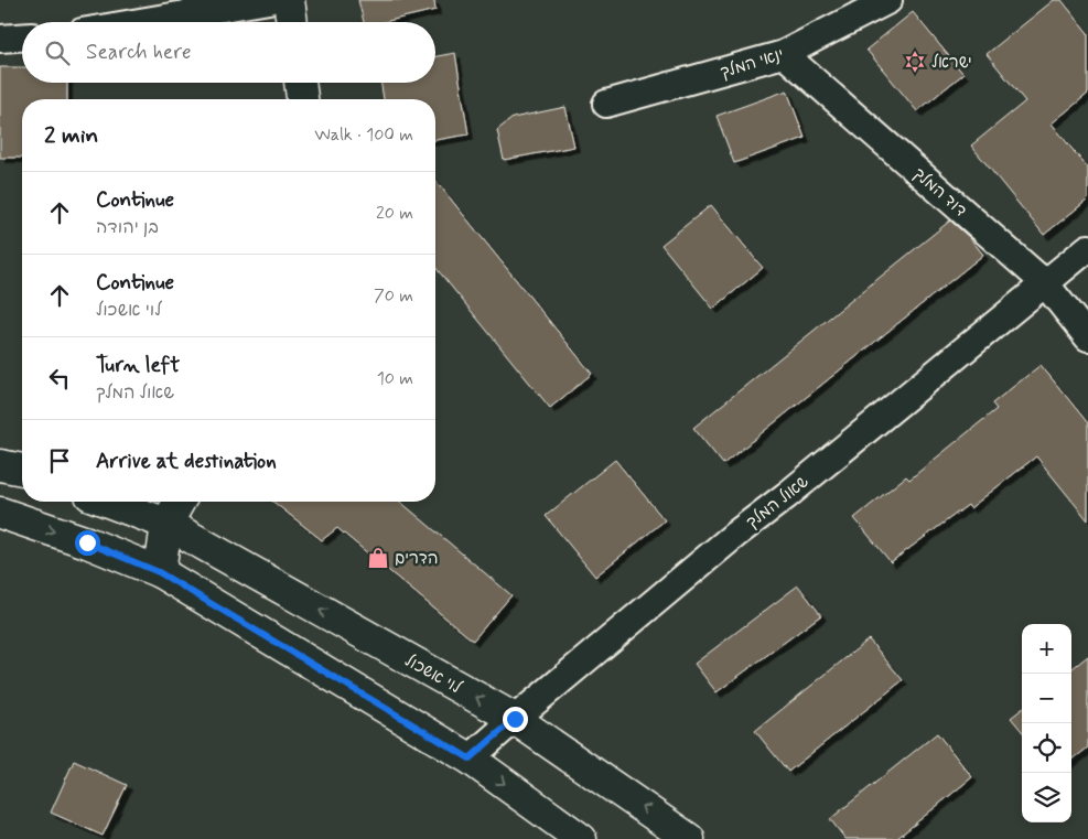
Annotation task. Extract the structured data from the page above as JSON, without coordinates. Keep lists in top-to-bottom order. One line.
{"streets":{"street":["ינאי המלך","דוד המלך","שאול המלך","לוי אשכול"]},"crossings":[["ינאי המלך","דוד המלך"],["דוד המלך","שאול המלך"],["שאול המלך","לוי אשכול"]],"places":{"synagogue":["ישראל"],"shop":["הדרים"]},"page":{"search":"Search here","heading":["2 min","Walk · 100 m"],"list":[["Continue","בן יהודה","20 m"],["Continue","לוי אשכול","70 m"],["Turn left","שאול המלך","10 m"],"Arrive at destination"],"map_buttons":["+","−"]}}
